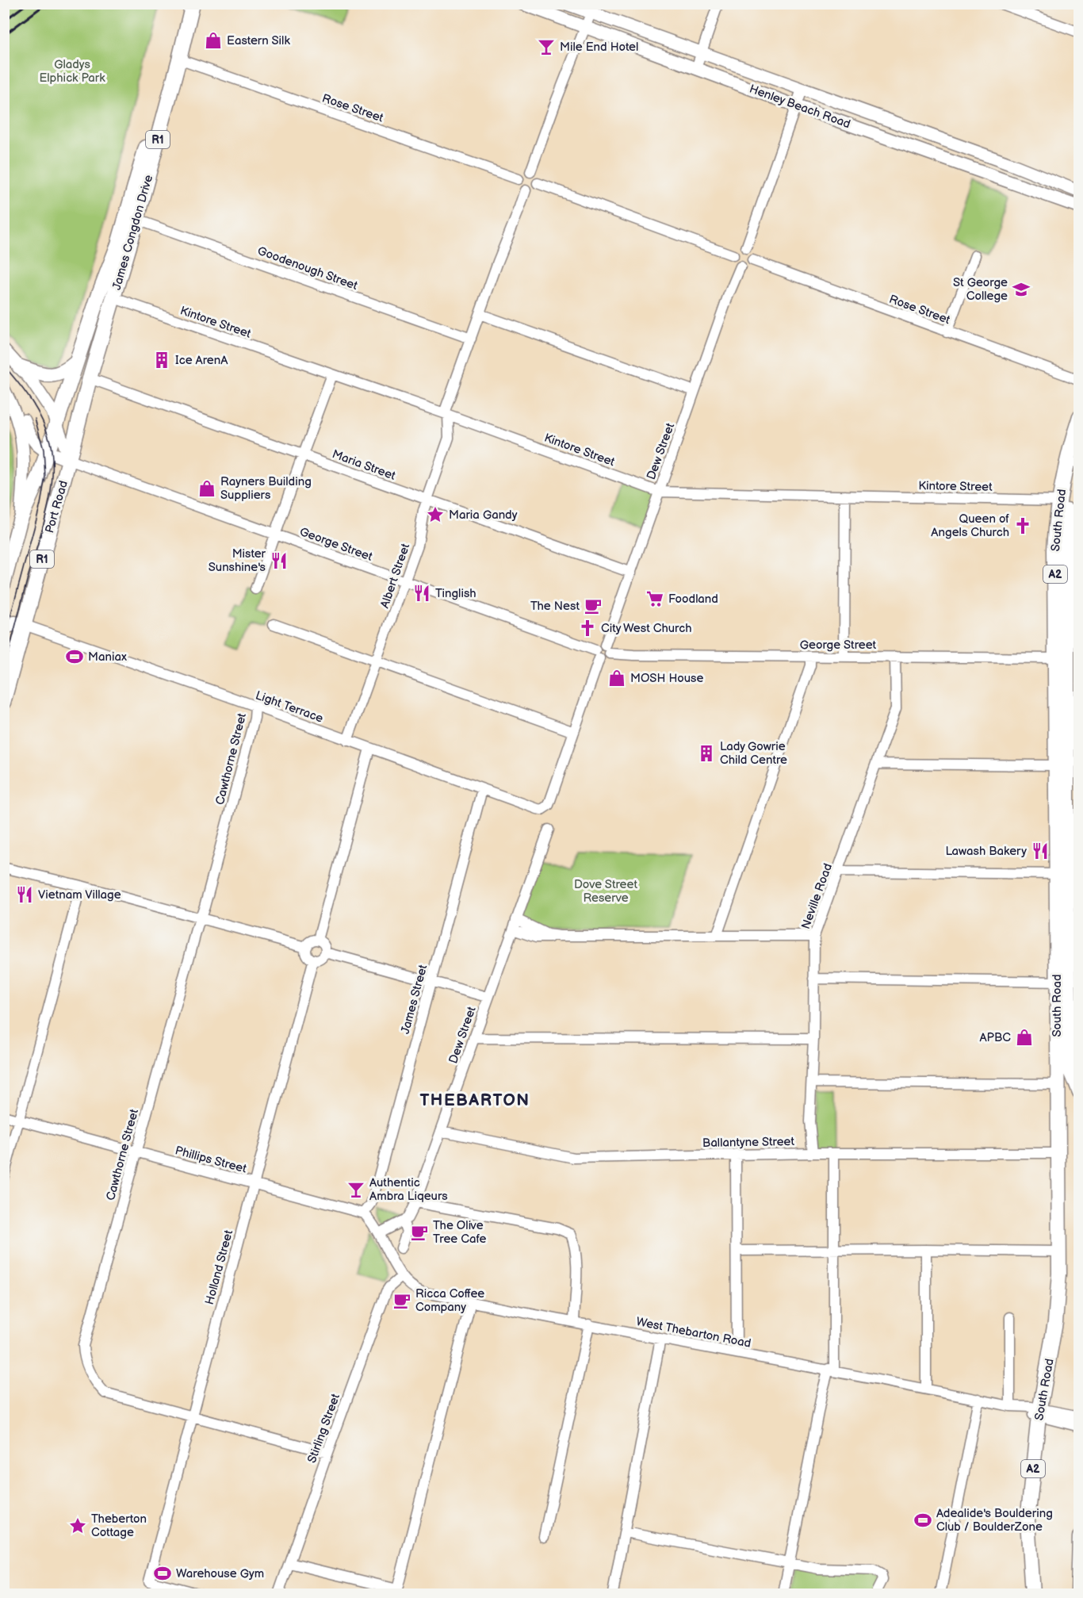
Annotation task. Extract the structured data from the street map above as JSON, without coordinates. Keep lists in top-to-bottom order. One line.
{"streets":{"highway":["R1","James Congdon Drive","Port Road","South Road","A2"],"main road":["Henley Beach Road"],"street":["Rose Street","Goodenough Street","Kintore Street","Dew Street","Maria Street","George Street","Albert Street","Light Terrace","Cawthorne Street","Neville Road","James Street","Ballantyne Street","Phillips Street","Holland Street","West Thebarton Road","Stirling Street"]},"crossings":[["Rose Street","James Congdon Drive"],["Rose Street","Dew Street"],["James Congdon Drive","Goodenough Street"],["James Congdon Drive","Kintore Street"],["James Congdon Drive","Maria Street"],["James Congdon Drive","Port Road"],["James Congdon Drive","George Street"],["Kintore Street","Dew Street"],["Kintore Street","South Road"],["Kintore Street","Albert Street"],["Dew Street","Maria Street"],["Dew Street","George Street"],["Dew Street","Ballantyne Street"],["Dew Street","West Thebarton Road"],["Maria Street","Albert Street"],["Port Road","George Street"],["Port Road","Light Terrace"],["South Road","George Street"],["South Road","Ballantyne Street"],["South Road","West Thebarton Road"],["George Street","Albert Street"],["George Street","Neville Road"],["Albert Street","Light Terrace"],["Light Terrace","Cawthorne Street"],["Light Terrace","James Street"],["Cawthorne Street","Phillips Street"],["Cawthorne Street","Holland Street"],["Neville Road","Ballantyne Street"],["James Street","Phillips Street"],["Phillips Street","Holland Street"],["West Thebarton Road","Stirling Street"]],"districts":["THEBARTON"],"parks":["Gladys Elphick Park","Dove Street Reserve"],"places":{"shop":["Eastern Silk","Rayners Building Suppliers","MOSH House","APBC"],"bar":["Mile End Hotel","Authentic Ambra Liqeurs"],"school or university":["St George College"],"building":["Ice ArenA","Lady Gowrie Child Centre"],"place":["Maria Gandy","Theberton Cottage"],"church":["Queen of Angels Church","City West Church"],"restaurant":["Mister Sunshine's","Tinglish","Lawash Bakery","Vietnam Village"],"supermarket":["Foodland"],"cafe":["The Nest","The Olive Tree Cafe","Ricca Coffee Company"],"sports":["Maniax","Adealide's Bouldering Club / BoulderZone","Warehouse Gym"]}}
